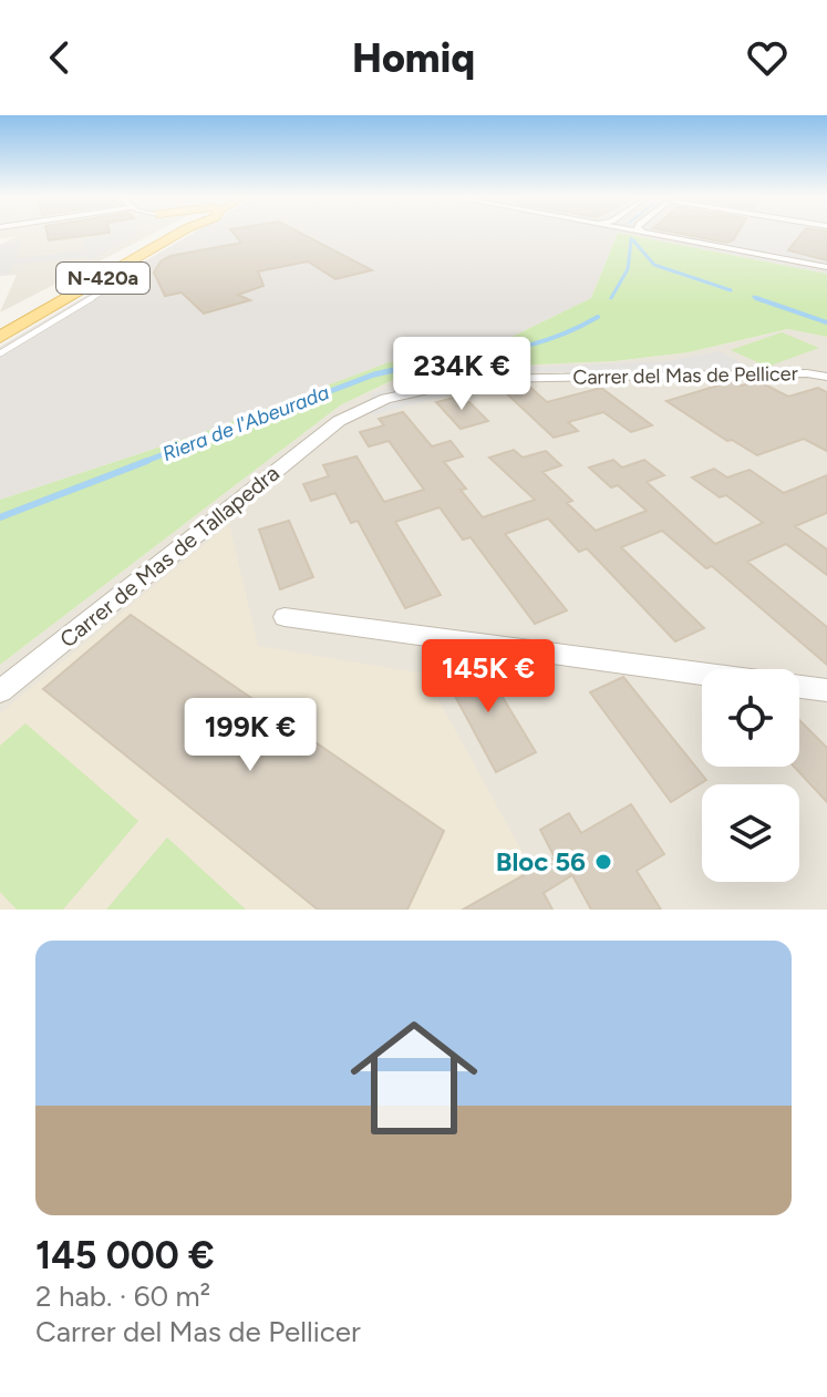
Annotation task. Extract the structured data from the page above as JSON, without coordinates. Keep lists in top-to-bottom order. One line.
{"streets":{"main road":["N-420a"],"street":["Carrer del Mas de Pellicer","Carrer de Mas de Tallapedra"]},"crossings":[["Carrer del Mas de Pellicer","Carrer de Mas de Tallapedra"]],"water":["Riera de l'Abeurada"],"places":["Bloc 56"],"page":{"header":"Homiq","price":["234K €","145K €","199K €"],"list":[{"name":"145 000 €","note":"2 hab. · 60 m² · Carrer del Mas de Pellicer"}]}}
